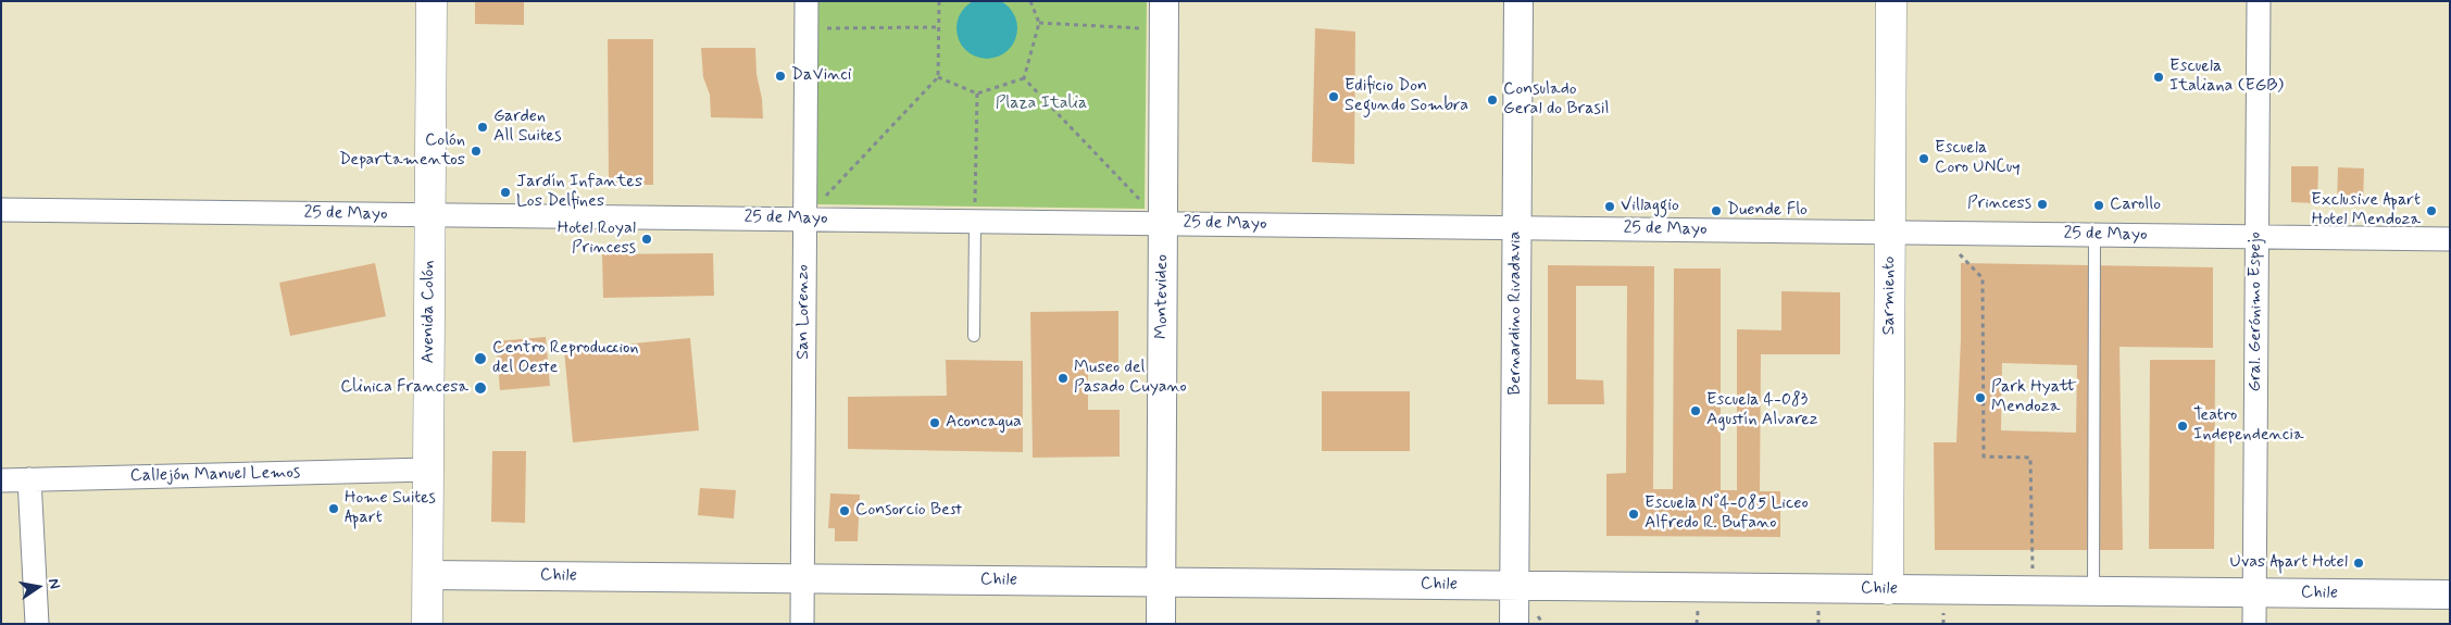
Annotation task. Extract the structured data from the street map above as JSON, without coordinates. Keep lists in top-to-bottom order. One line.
{"streets":{"main road":["Sarmiento","Avenida Colón"],"street":["25 de Mayo","Montevideo","San Lorenzo","Gral. Gerónimo Espejo","Bernardino Rivadavia","Callejón Manuel Lemos","Chile"]},"crossings":[["25 de Mayo","Sarmiento"],["25 de Mayo","Montevideo"],["25 de Mayo","Avenida Colón"],["25 de Mayo","San Lorenzo"],["25 de Mayo","Gral. Gerónimo Espejo"],["25 de Mayo","Bernardino Rivadavia"],["Sarmiento","Chile"],["Montevideo","Chile"],["Avenida Colón","Callejón Manuel Lemos"],["Avenida Colón","Chile"],["San Lorenzo","Chile"],["Gral. Gerónimo Espejo","Chile"],["Bernardino Rivadavia","Chile"]],"parks":["Plaza Italia"],"places":["DaVinci","Escuela Italiana (EGB)","Edificio Don Segundo Sombra","Consulado Geral do Brasil","Garden All Suites","Colón Departamentos","Escuela Coro UNCuy","Jardín Infantes Los Delfines","Princess","Carollo","Villaggio","Duende Flo","Exclusive Apart Hotel Mendoza","Hotel Royal Princess","Centro Reproduccion del Oeste","Museo del Pasado Cuyano","Clinica Francesa","Park Hyatt Mendoza","Escuela 4-083 Agustín Alvarez","Aconcagua","Teatro Independencia","Home Suites Apart","Consorcio Best","Escuela N°4-085 Liceo Alfredo R. Bufano","Uvas Apart Hotel"],"north":"right"}
